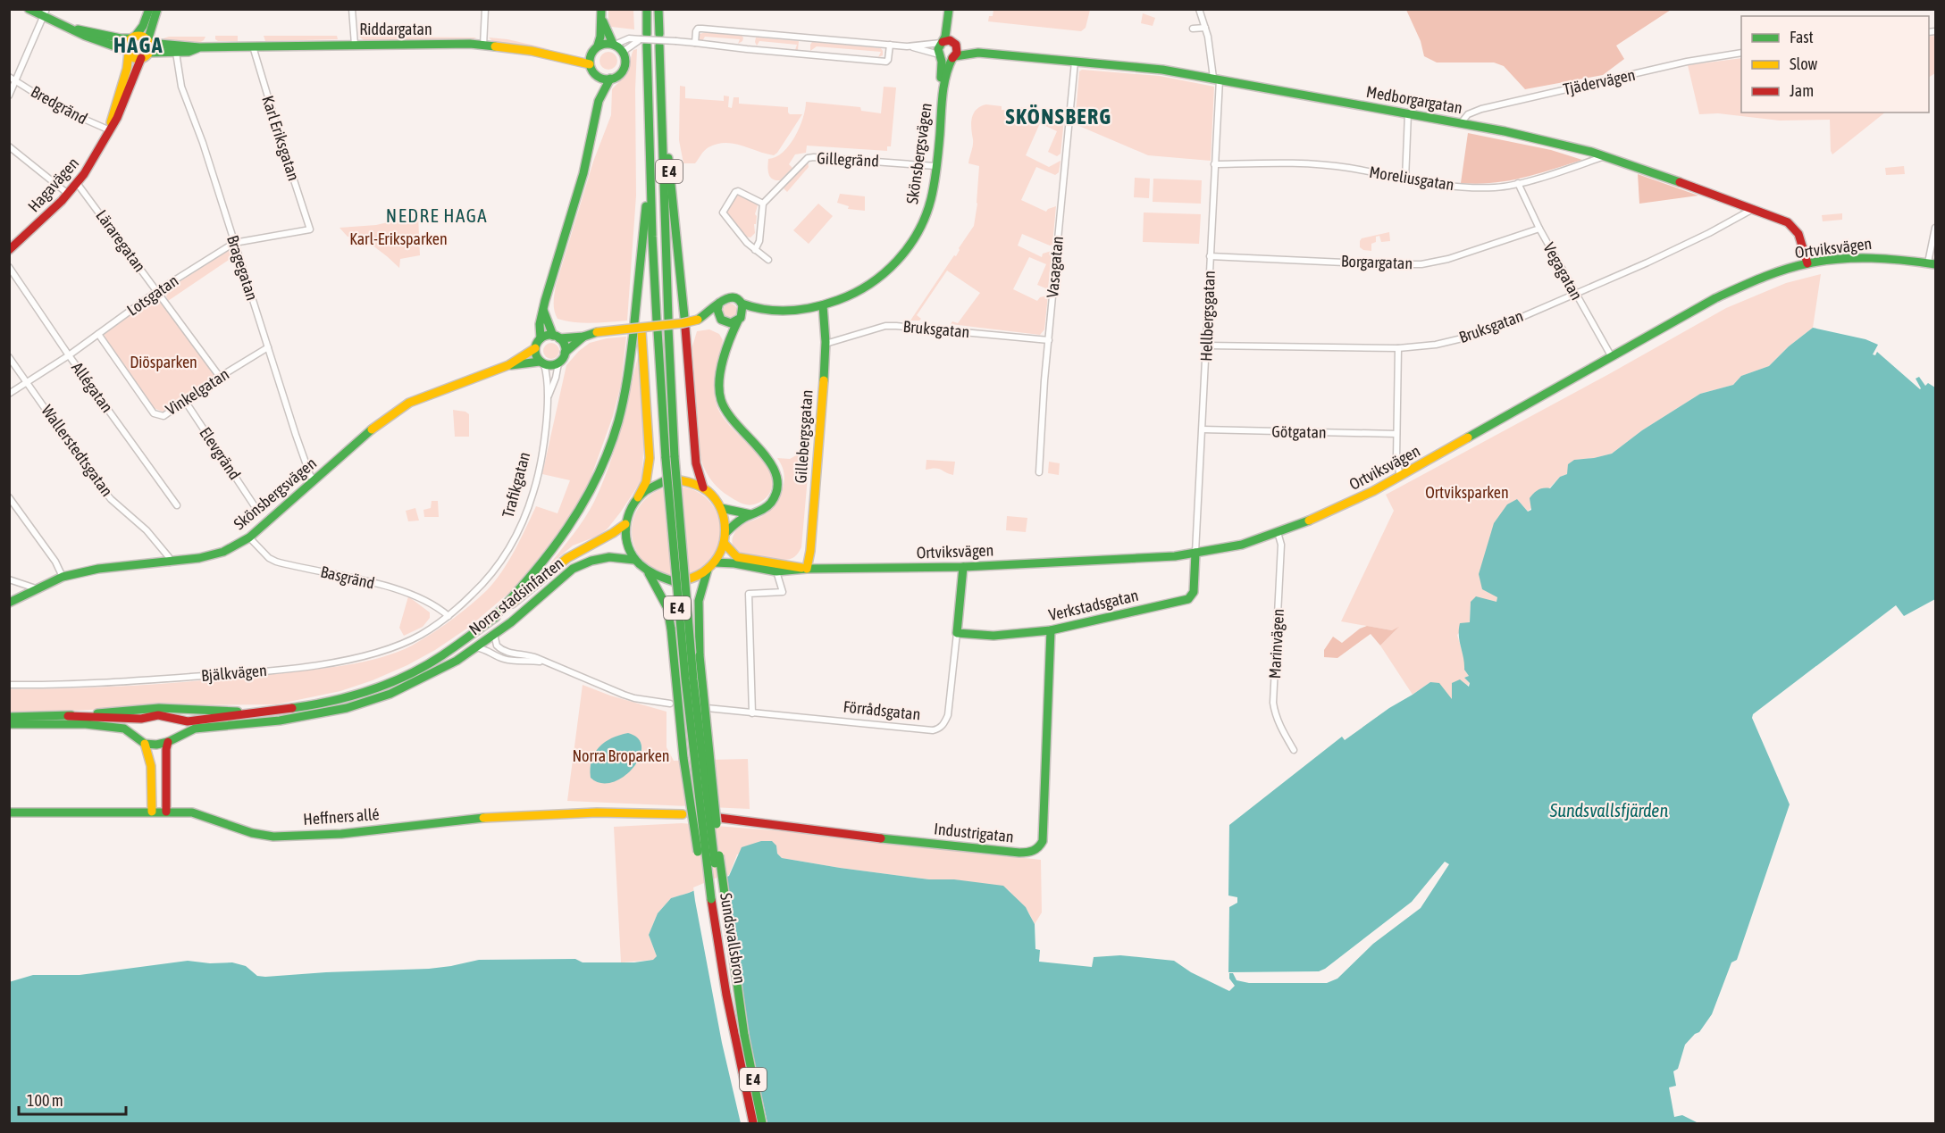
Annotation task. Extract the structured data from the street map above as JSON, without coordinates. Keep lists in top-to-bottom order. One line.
{"streets":{"main road":["Riddargatan","Medborgargatan","Skönsbergsvägen","E 4","Hagavägen","Ortviksvägen","Gillebergsgatan","Norra stadsinfarten","Verkstadsgatan","Förrådsgatan","Heffners allé","Industrigatan","Sundsvallsbron"],"street":["Tjädervägen","Bredgränd","Karl Eriksgatan","Gillegränd","Moreliusgatan","Läraregatan","Borgargatan","Vasagatan","Bragegatan","Vegagatan","Lotsgatan","Hellbergsgatan","Bruksgatan","Allégatan","Vinkelgatan","Götgatan","Wallerstedtsgatan","Elevgränd","Trafikgatan","Basgränd","Marinvägen","Bjälkvägen"]},"crossings":[["Riddargatan","Karl Eriksgatan"],["Riddargatan","Hagavägen"],["Riddargatan","Bragegatan"],["Tjädervägen","Medborgargatan"],["Medborgargatan","Skönsbergsvägen"],["Medborgargatan","Moreliusgatan"],["Medborgargatan","Ortviksvägen"],["Medborgargatan","Vasagatan"],["Medborgargatan","Hellbergsgatan"],["Medborgargatan","Bruksgatan"],["Bredgränd","Hagavägen"],["Karl Eriksgatan","Lotsgatan"],["Skönsbergsvägen","Gillegränd"],["Skönsbergsvägen","Bragegatan"],["Skönsbergsvägen","Gillebergsgatan"],["Skönsbergsvägen","Wallerstedtsgatan"],["Skönsbergsvägen","Trafikgatan"],["Skönsbergsvägen","Basgränd"],["E 4","Sundsvallsbron"],["Moreliusgatan","Vegagatan"],["Moreliusgatan","Hellbergsgatan"],["Hagavägen","Läraregatan"],["Läraregatan","Lotsgatan"],["Läraregatan","Vinkelgatan"],["Ortviksvägen","Vegagatan"],["Ortviksvägen","Hellbergsgatan"],["Ortviksvägen","Gillebergsgatan"],["Ortviksvägen","Verkstadsgatan"],["Ortviksvägen","Marinvägen"],["Ortviksvägen","Förrådsgatan"],["Borgargatan","Vegagatan"],["Borgargatan","Hellbergsgatan"],["Vasagatan","Bruksgatan"],["Bragegatan","Lotsgatan"],["Bragegatan","Vinkelgatan"],["Vegagatan","Bruksgatan"],["Lotsgatan","Allégatan"],["Lotsgatan","Vinkelgatan"],["Lotsgatan","Wallerstedtsgatan"],["Hellbergsgatan","Bruksgatan"],["Hellbergsgatan","Götgatan"],["Hellbergsgatan","Verkstadsgatan"],["Bruksgatan","Gillebergsgatan"],["Vinkelgatan","Elevgränd"],["Trafikgatan","Basgränd"],["Trafikgatan","Bjälkvägen"],["Basgränd","Bjälkvägen"],["Verkstadsgatan","Förrådsgatan"],["Verkstadsgatan","Industrigatan"]],"districts":["HAGA","SKÖNSBERG","NEDRE HAGA"],"water":["Sundsvallsfjärden"],"parks":["Karl-Eriksparken","Diösparken","Ortviksparken","Norra Broparken"],"legend":["Fast","Slow","Jam"],"scale_bar":"100 m"}
